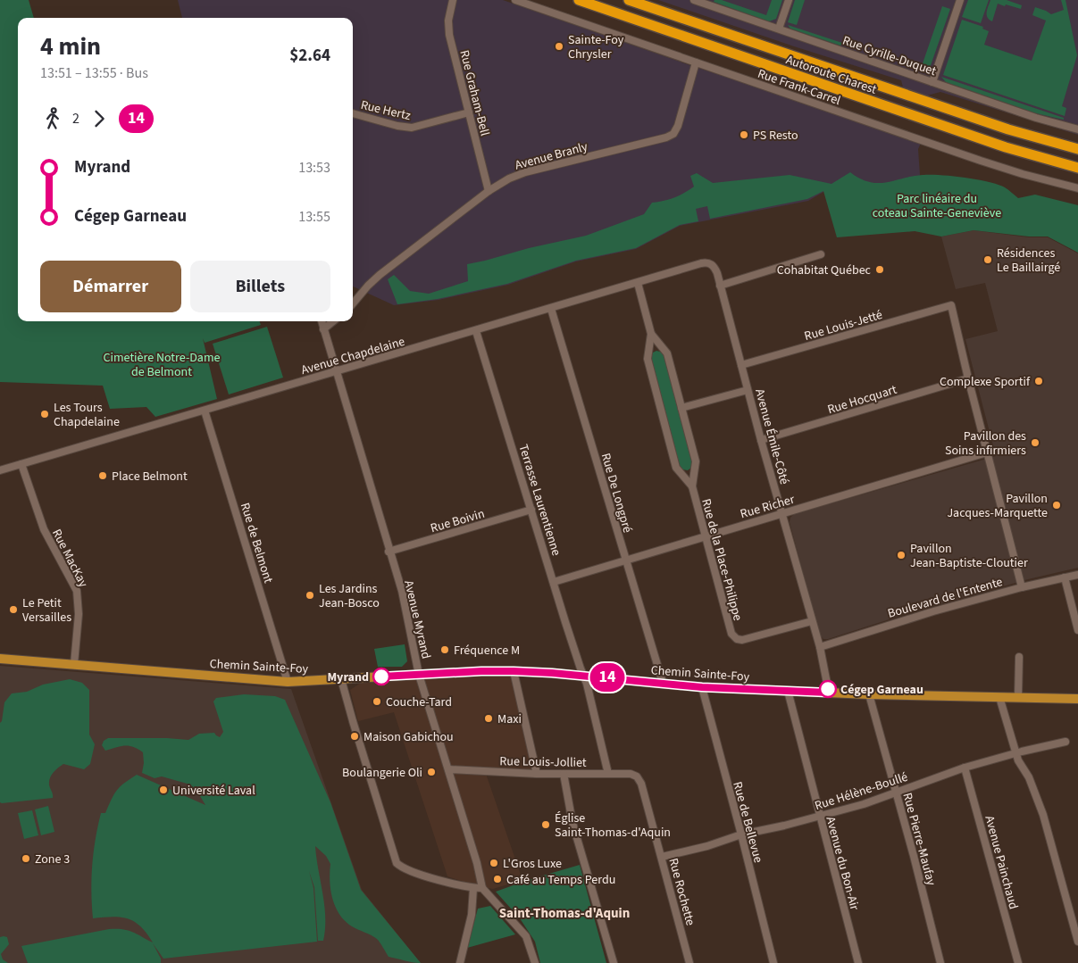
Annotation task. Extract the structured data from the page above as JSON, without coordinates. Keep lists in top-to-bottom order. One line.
{"streets":{"highway":["Autoroute Charest"],"main road":["Chemin Sainte-Foy"],"street":["Rue Cyrille-Duquet","Rue Frank-Carrel","Rue Graham-Bell","Rue Hertz","Avenue Branly","Rue Louis-Jetté","Avenue Chapdelaine","Rue Hocquart","Avenue Émile-Côté","Rue De Longpré","Terrasse Laurentienne","Rue Richer","Rue Boivin","Rue de Belmont","Rue MacKay","Rue de la Place-Philippe","Boulevard de l'Entente","Avenue Myrand","Rue Louis-Jolliet","Rue Hélène-Boullé","Rue de Bellevue","Rue Pierre-Maufay","Avenue Painchaud","Avenue du Bon-Air","Rue Rochette"]},"crossings":[["Rue Frank-Carrel","Avenue Branly"],["Rue Graham-Bell","Rue Hertz"],["Rue Graham-Bell","Avenue Branly"],["Rue Louis-Jetté","Rue Hocquart"],["Rue Louis-Jetté","Avenue Émile-Côté"],["Avenue Chapdelaine","Avenue Émile-Côté"],["Avenue Chapdelaine","Rue De Longpré"],["Avenue Chapdelaine","Terrasse Laurentienne"],["Avenue Chapdelaine","Rue de Belmont"],["Avenue Chapdelaine","Rue MacKay"],["Avenue Chapdelaine","Rue de la Place-Philippe"],["Avenue Chapdelaine","Avenue Myrand"],["Rue Hocquart","Avenue Émile-Côté"],["Avenue Émile-Côté","Rue Richer"],["Avenue Émile-Côté","Rue de la Place-Philippe"],["Avenue Émile-Côté","Boulevard de l'Entente"],["Avenue Émile-Côté","Chemin Sainte-Foy"],["Rue De Longpré","Rue Richer"],["Rue De Longpré","Chemin Sainte-Foy"],["Terrasse Laurentienne","Rue Richer"],["Terrasse Laurentienne","Rue Boivin"],["Terrasse Laurentienne","Chemin Sainte-Foy"],["Rue Richer","Rue de la Place-Philippe"],["Rue Boivin","Avenue Myrand"],["Rue de Belmont","Chemin Sainte-Foy"],["Rue MacKay","Chemin Sainte-Foy"],["Avenue Myrand","Chemin Sainte-Foy"],["Avenue Myrand","Rue Louis-Jolliet"],["Chemin Sainte-Foy","Rue de Bellevue"],["Chemin Sainte-Foy","Rue Pierre-Maufay"],["Chemin Sainte-Foy","Avenue du Bon-Air"],["Rue Louis-Jolliet","Rue Rochette"],["Rue Hélène-Boullé","Rue de Bellevue"],["Rue Hélène-Boullé","Rue Pierre-Maufay"],["Rue Hélène-Boullé","Avenue Painchaud"],["Rue Hélène-Boullé","Avenue du Bon-Air"],["Rue Hélène-Boullé","Rue Rochette"]],"districts":["Saint-Thomas-d'Aquin"],"parks":["Parc linéaire du coteau Sainte-Geneviève","Cimetière Notre-Dame de Belmont"],"places":["Sainte-Foy Chrysler","PS Resto","Résidences Le Baillairgé","Cohabitat Québec","Complexe Sportif","Les Tours Chapdelaine","Pavillon des Soins infirmiers","Place Belmont","Pavillon Jacques-Marquette","Pavillon Jean-Baptiste-Cloutier","Les Jardins Jean-Bosco","Le Petit Versailles","Fréquence M","Myrand","Cégep Garneau","Couche-Tard","Maxi","Maison Gabichou","Boulangerie Oli","Université Laval","Église Saint-Thomas-d'Aquin","Zone 3","L'Gros Luxe","Café au Temps Perdu"],"lines":["bus line 14"],"page":{"on_map":"14","heading":["4 min","13:51 – 13:55 · Bus","$2.64"],"legs":["2","14"],"list":[{"name":"Myrand","value":"13:53"},{"name":"Cégep Garneau","value":"13:55"}],"buttons":["Démarrer","Billets"]}}
